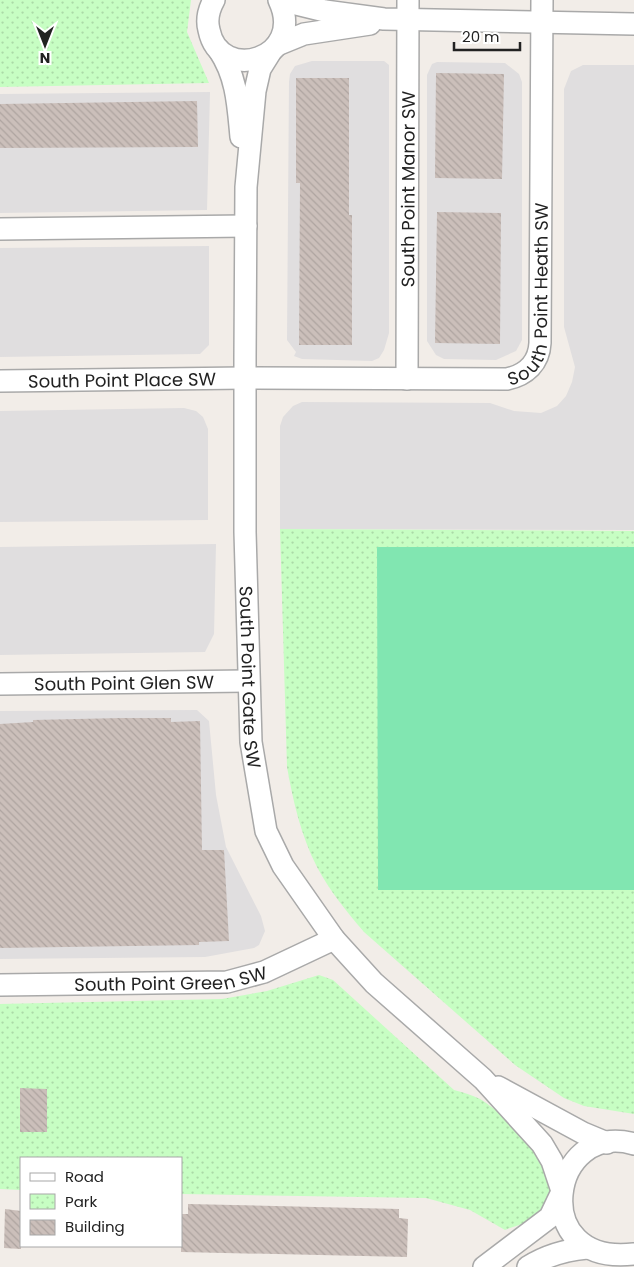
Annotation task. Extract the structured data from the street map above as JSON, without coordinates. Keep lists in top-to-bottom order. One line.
{"streets":{"street":["South Point Manor SW","South Point Heath SW","South Point Place SW","South Point Gate SW","South Point Glen SW","South Point Green SW"]},"crossings":[["South Point Manor SW","South Point Heath SW"],["South Point Heath SW","South Point Place SW"],["South Point Heath SW","South Point Gate SW"],["South Point Place SW","South Point Gate SW"],["South Point Gate SW","South Point Glen SW"],["South Point Gate SW","South Point Green SW"]],"legend":["Road","Park","Building"],"scale_bar":"20 m","north":"bottom"}
